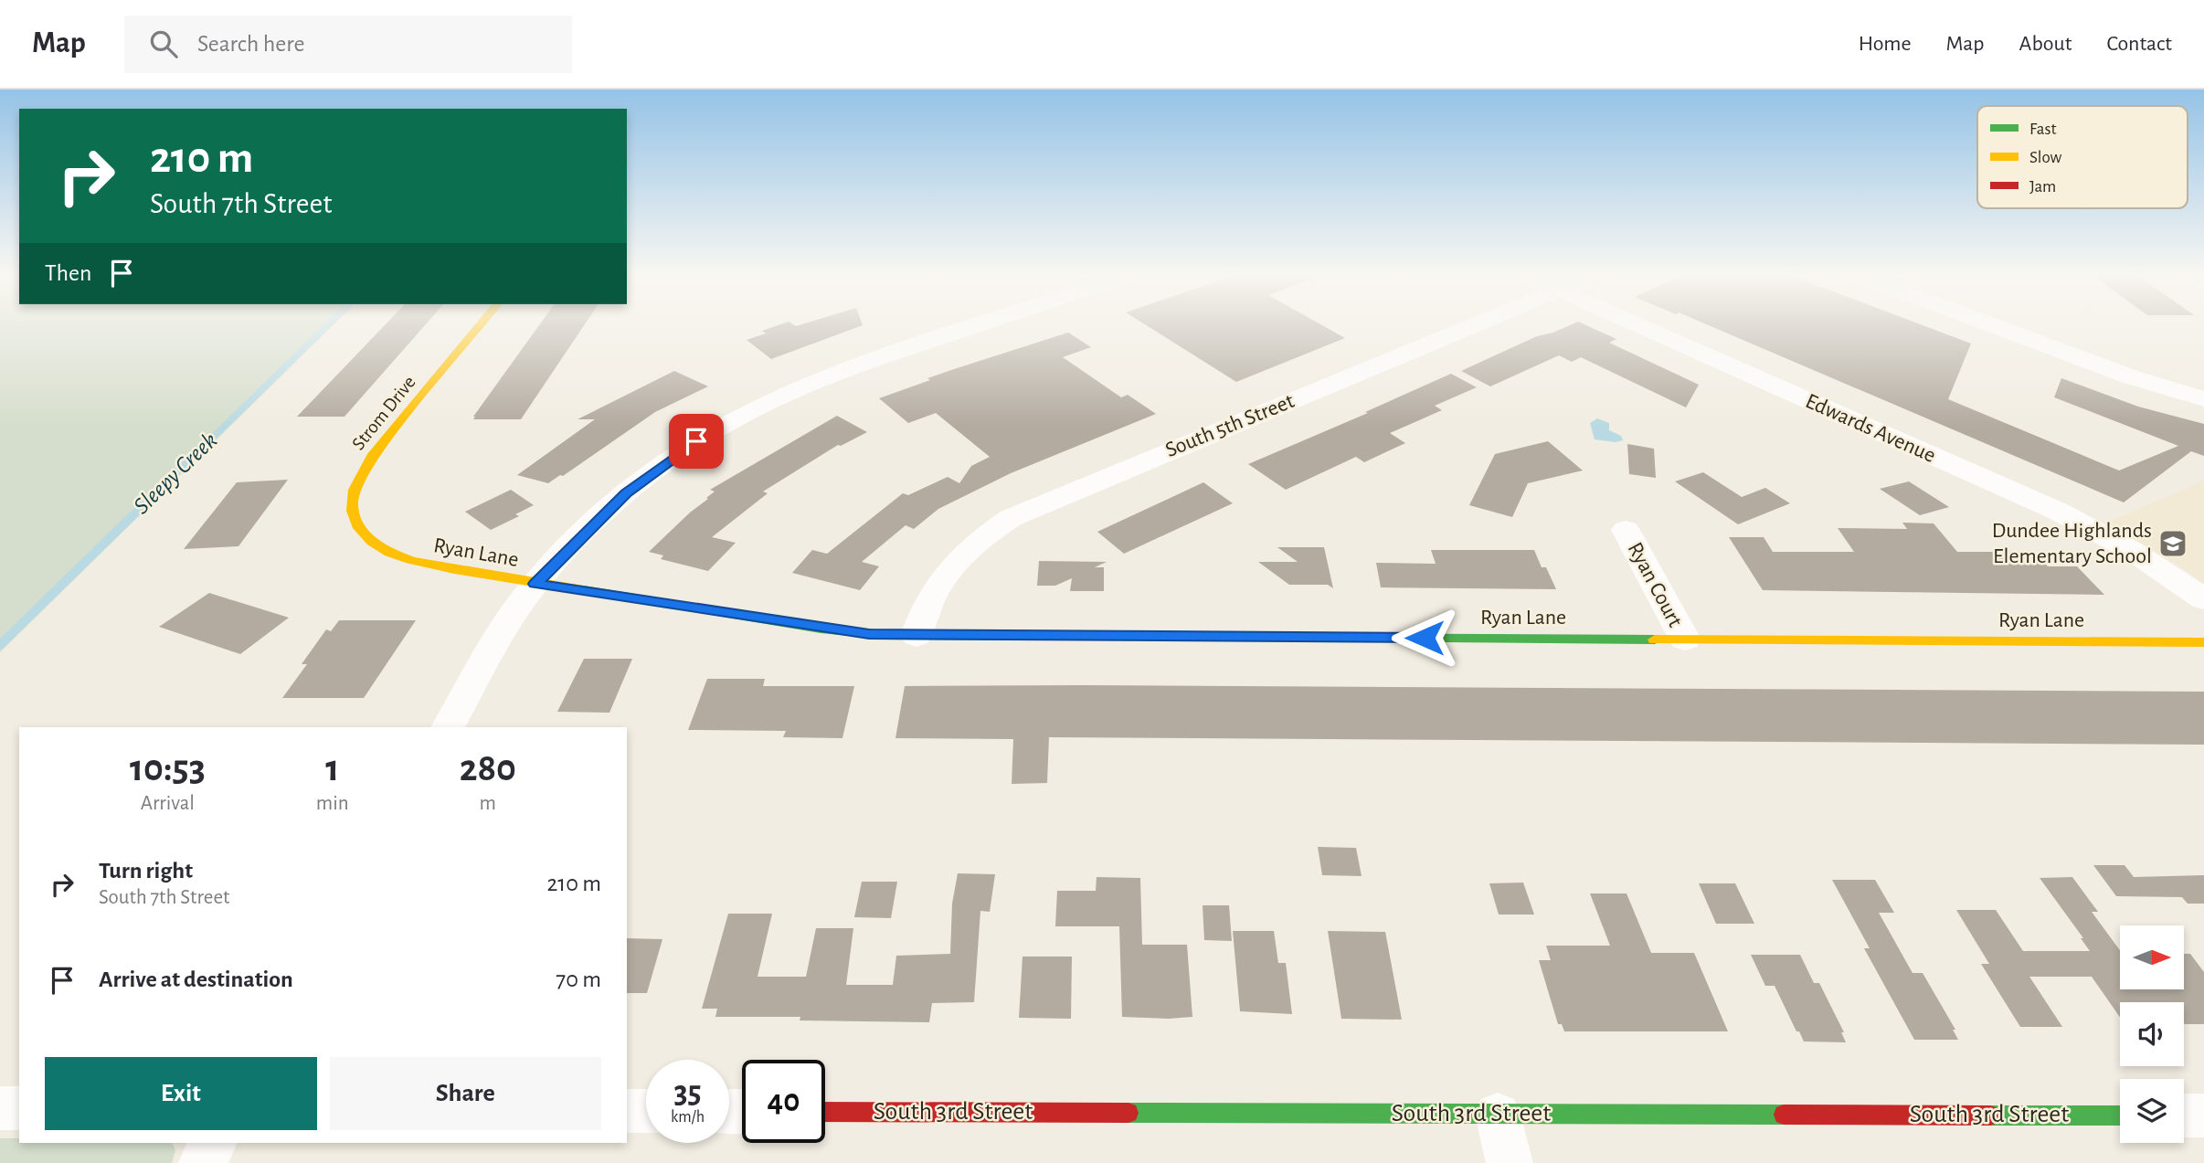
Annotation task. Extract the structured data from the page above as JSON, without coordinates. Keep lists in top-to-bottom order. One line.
{"streets":{"street":["Strom Drive","South 5th Street","Edwards Avenue","Ryan Lane","Ryan Court","South 3rd Street"]},"crossings":[["Strom Drive","Ryan Lane"],["South 5th Street","Ryan Lane"],["Ryan Lane","Ryan Court"]],"water":["Sleepy Creek"],"places":{"school or university":["Dundee Highlands Elementary School"]},"legend":["Fast","Slow","Jam"],"north":"right","page":{"header":"Map","search":"Search here","nav":["Home","Map","About","Contact"],"turn":["210 m","South 7th Street"],"then":"Then","eta":["10:53","Arrival","1","min","280","m"],"list":[{"name":"Turn right","note":"South 7th Street","value":"210 m"},{"name":"Arrive at destination","value":"70 m"}],"buttons":["Exit","Share"],"speed":"35 km/h","limit":"40"}}
